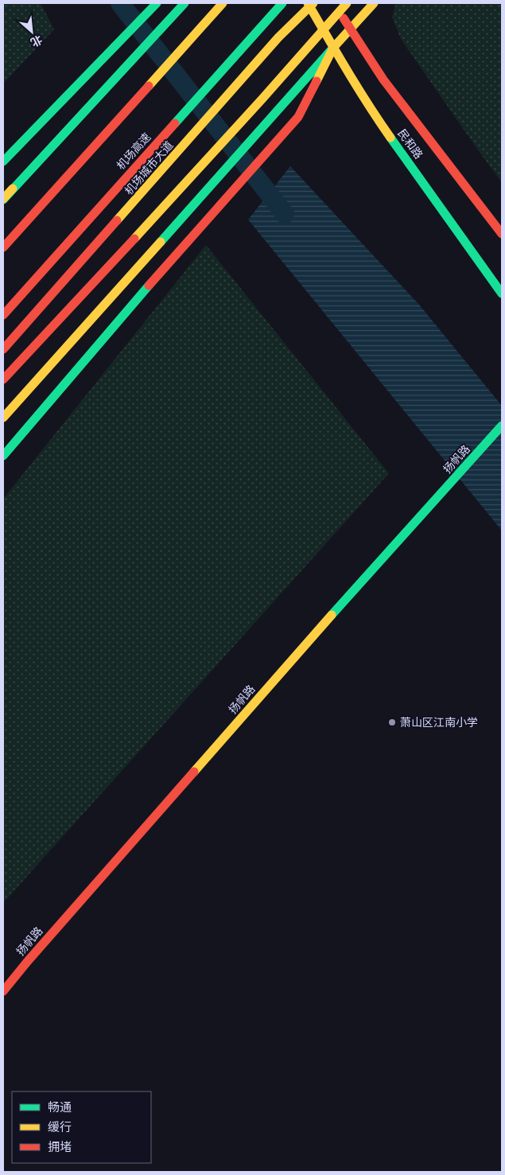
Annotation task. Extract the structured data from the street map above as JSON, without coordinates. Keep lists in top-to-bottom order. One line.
{"streets":{"main road":["民和路","机场高速","机场城市大道","扬帆路"]},"crossings":[["民和路","机场城市大道"]],"places":["萧山区江南小学"],"legend":["畅通","缓行","拥堵"],"north":"bottom right"}
